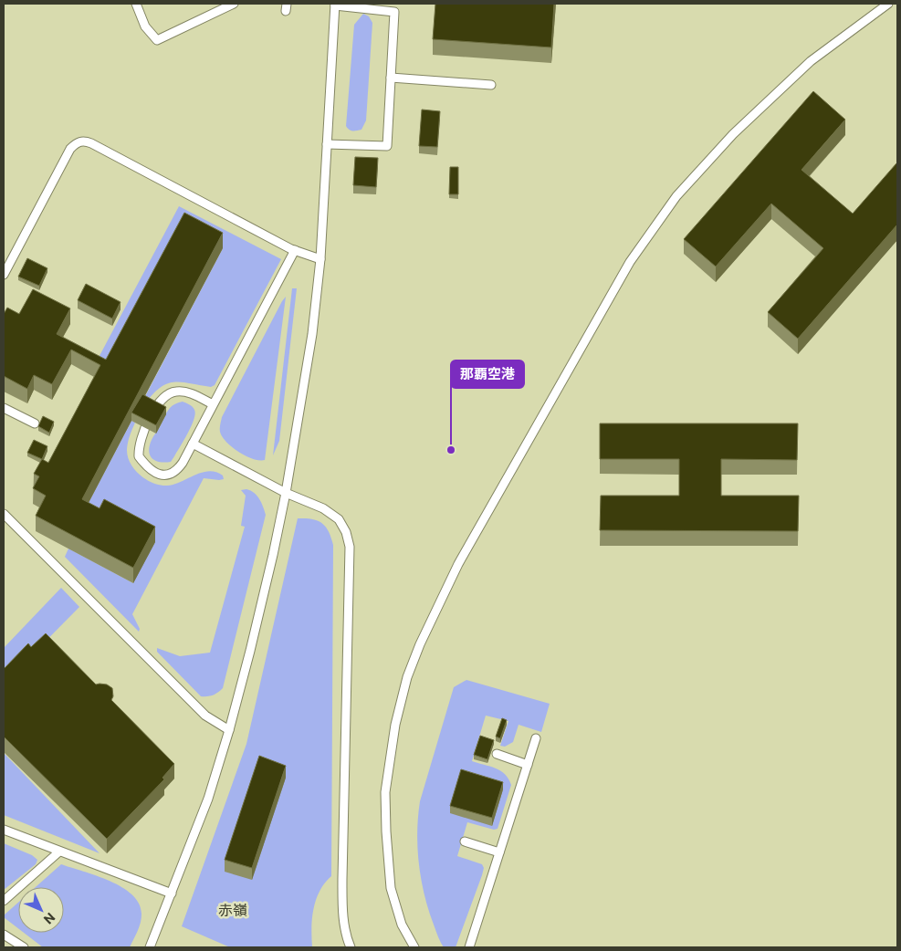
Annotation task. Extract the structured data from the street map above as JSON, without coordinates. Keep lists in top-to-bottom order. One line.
{"districts":["赤嶺"],"places":["那覇空港"],"north":"bottom right"}
